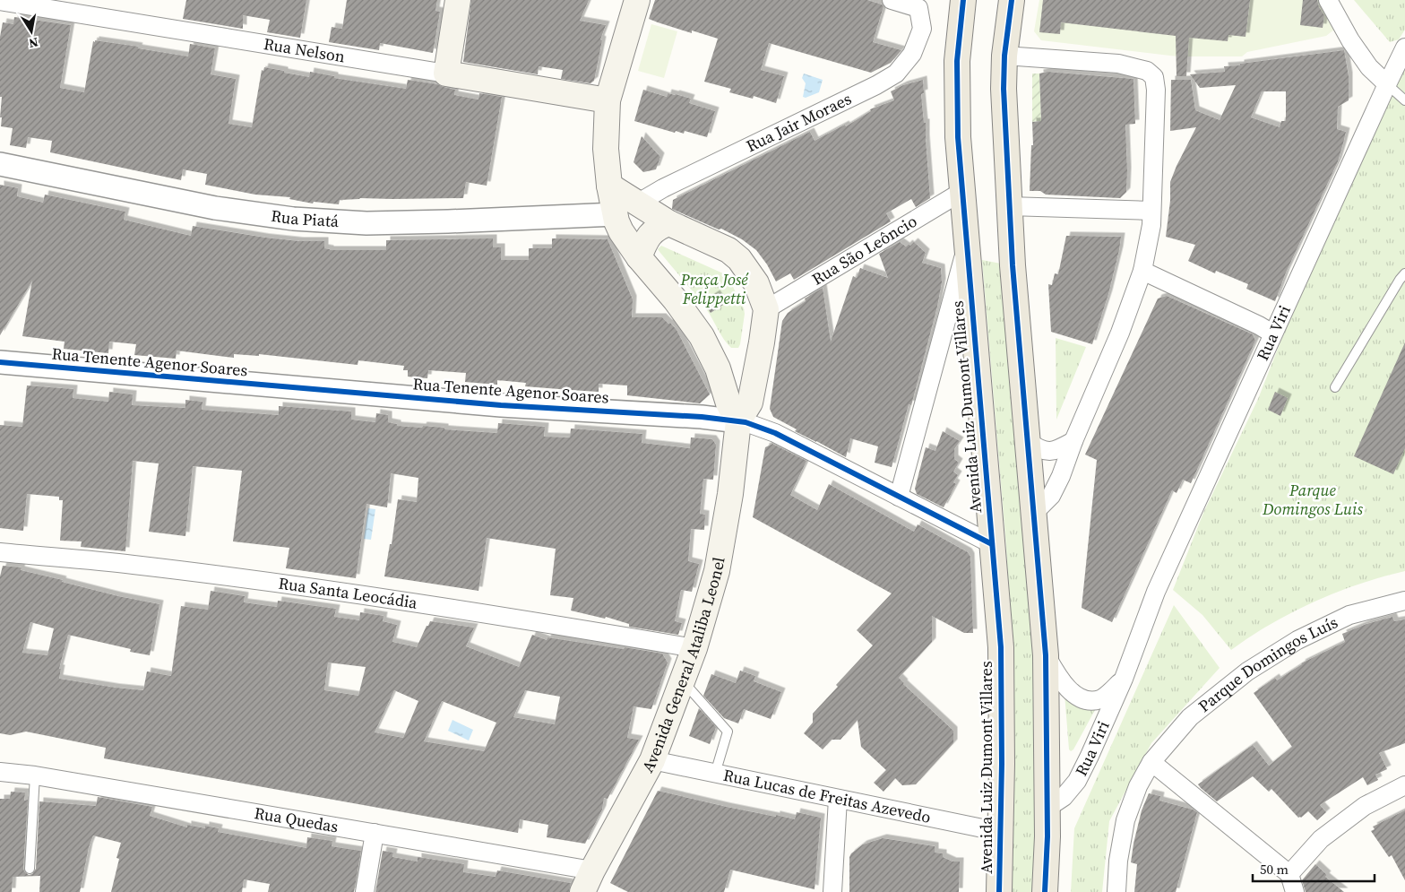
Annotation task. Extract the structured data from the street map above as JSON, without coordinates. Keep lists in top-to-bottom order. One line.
{"streets":{"main road":["Rua Nelson","Avenida Luiz Dumont Villares","Avenida General Ataliba Leonel"],"street":["Rua Jair Moraes","Rua Piatá","Rua São Leôncio","Rua Viri","Rua Tenente Agenor Soares","Rua Santa Leocádia","Parque Domingos Luís","Rua Lucas de Freitas Azevedo","Rua Quedas"]},"crossings":[["Rua Jair Moraes","Avenida General Ataliba Leonel"],["Rua São Leôncio","Avenida Luiz Dumont Villares"],["Rua São Leôncio","Avenida General Ataliba Leonel"],["Rua Tenente Agenor Soares","Avenida Luiz Dumont Villares"],["Rua Tenente Agenor Soares","Avenida General Ataliba Leonel"],["Avenida Luiz Dumont Villares","Rua Lucas de Freitas Azevedo"],["Rua Santa Leocádia","Avenida General Ataliba Leonel"],["Avenida General Ataliba Leonel","Rua Lucas de Freitas Azevedo"],["Avenida General Ataliba Leonel","Rua Quedas"]],"parks":["Praça José Felippetti","Parque Domingos Luis"],"scale_bar":"50 m","north":"bottom"}
